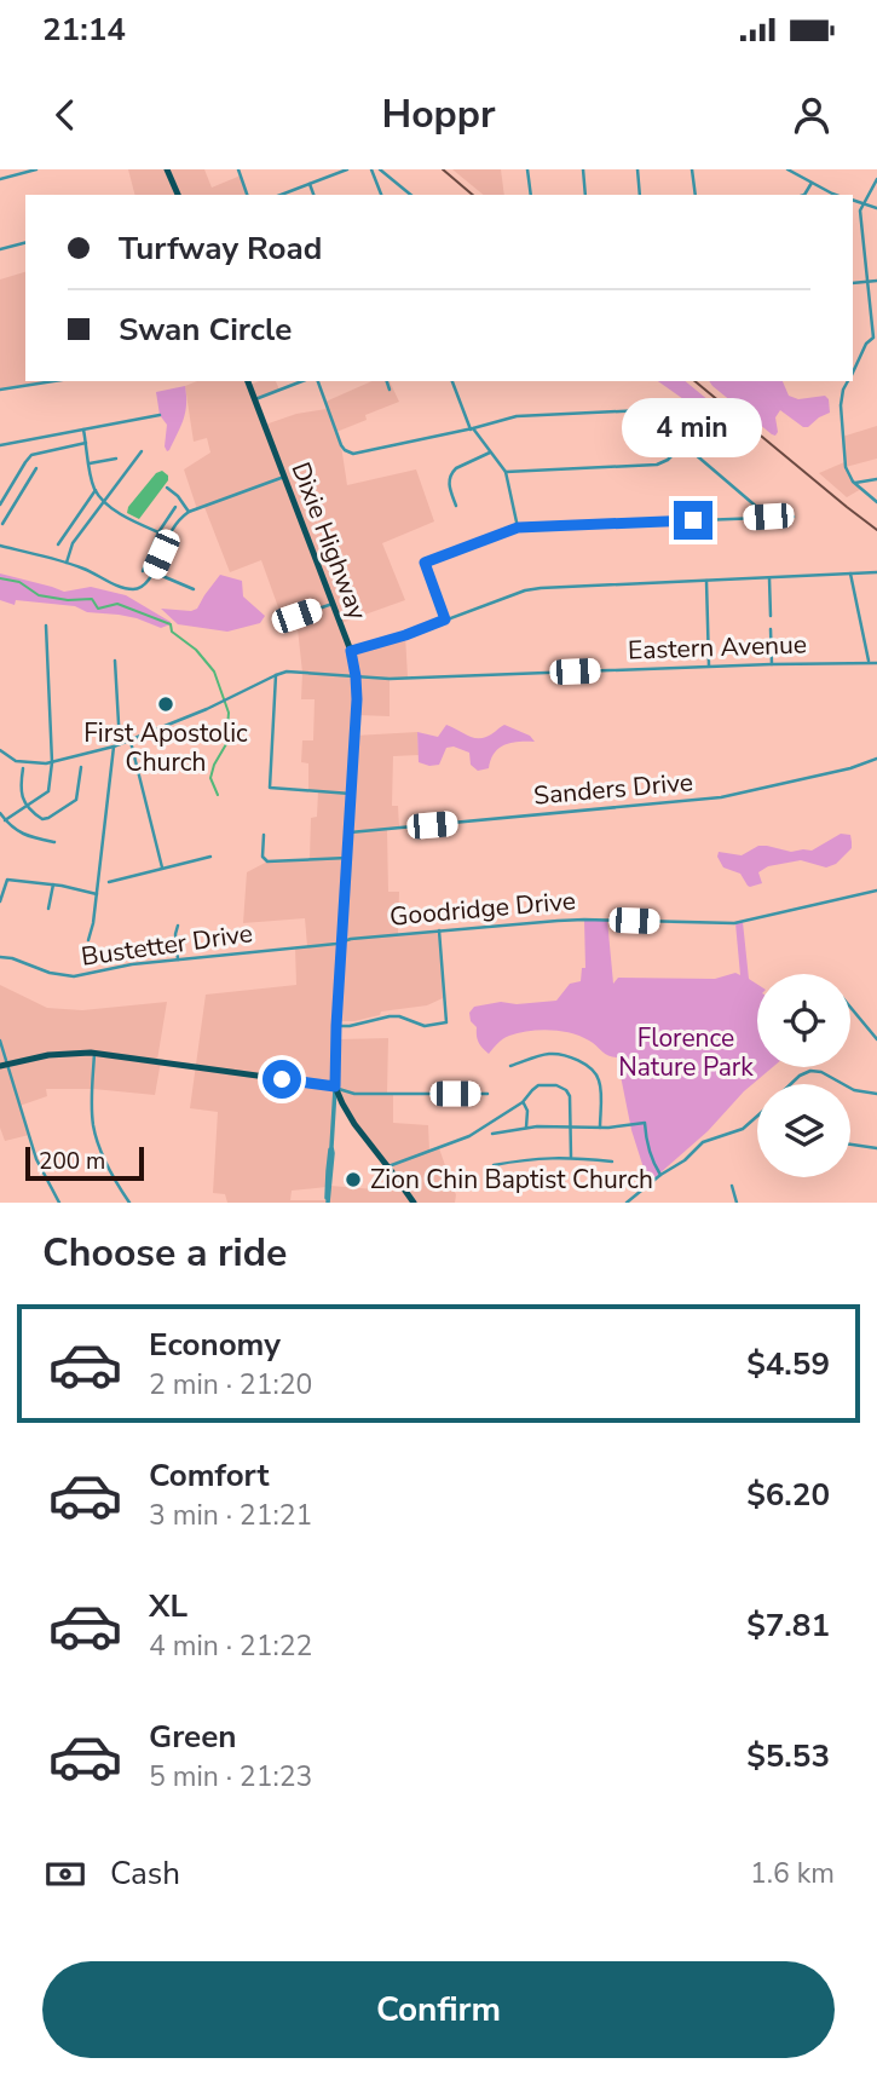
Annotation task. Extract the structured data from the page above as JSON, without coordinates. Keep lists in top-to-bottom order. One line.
{"streets":{"main road":["Dixie Highway"],"street":["Eastern Avenue","Sanders Drive","Goodridge Drive","Bustetter Drive"]},"crossings":[["Dixie Highway","Eastern Avenue"],["Dixie Highway","Sanders Drive"],["Dixie Highway","Goodridge Drive"],["Dixie Highway","Bustetter Drive"],["Goodridge Drive","Bustetter Drive"]],"parks":["Florence Nature Park"],"places":["First Apostolic Church","Zion Chin Baptist Church"],"scale_bar":"200 m","page":{"status":"21:14","header":"Hoppr","banner":["Turfway Road","Swan Circle"],"bubble":"4 min","scale":"200 m","heading":"Choose a ride","list":[{"name":"Economy","note":"2 min · 21:20","value":"$4.59"},{"name":"Comfort","note":"3 min · 21:21","value":"$6.20"},{"name":"XL","note":"4 min · 21:22","value":"$7.81"},{"name":"Green","note":"5 min · 21:23","value":"$5.53"}],"pay":["Cash","1.6 km"],"buttons":"Confirm"}}
